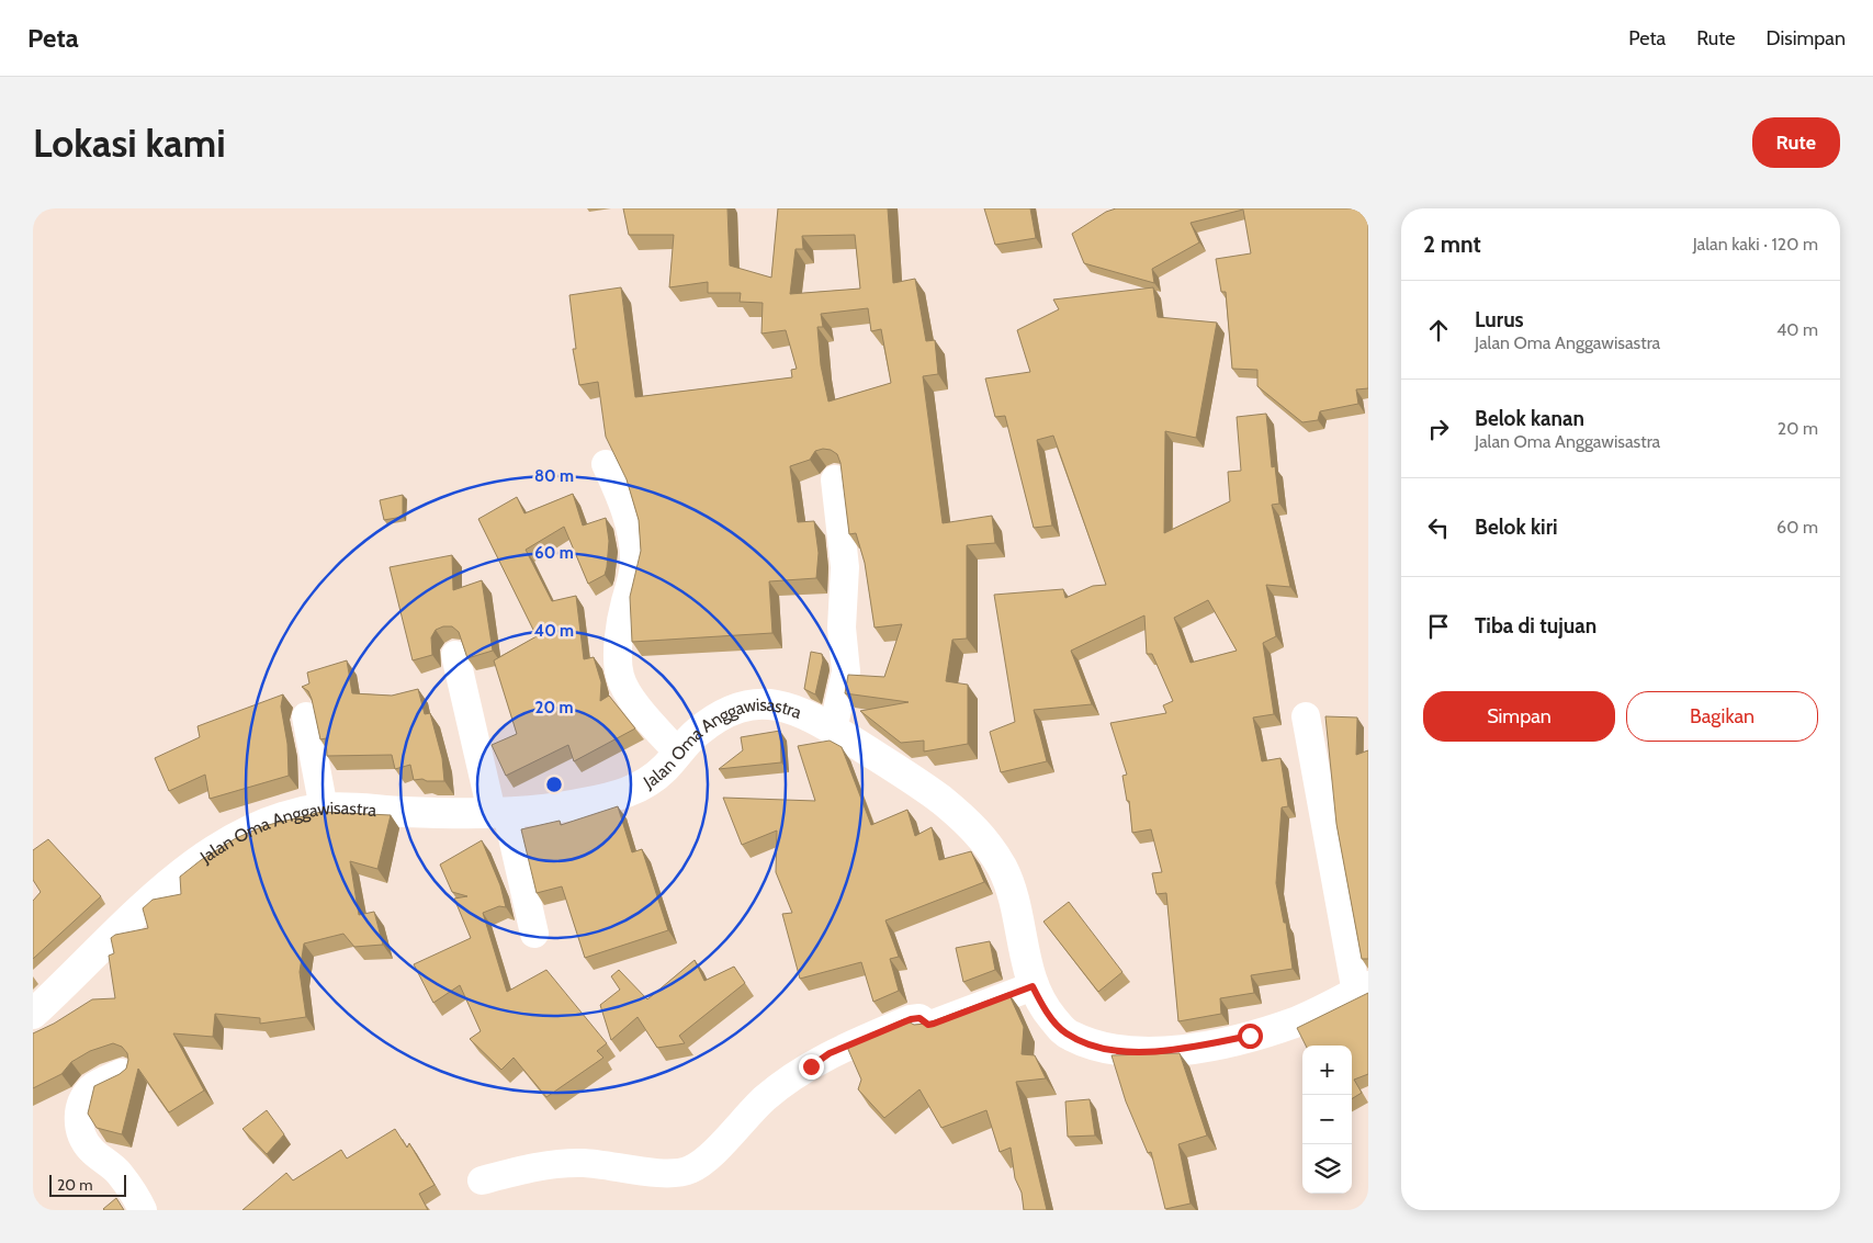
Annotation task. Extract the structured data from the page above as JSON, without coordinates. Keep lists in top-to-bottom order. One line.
{"streets":{"main road":["Jalan Oma Anggawisastra"]},"scale_bar":"20 m","page":{"header":"Peta","nav":["Peta","Rute","Disimpan"],"buttons":["Rute",["Simpan","Bagikan"]],"title":"Lokasi kami","heading":["2 mnt","Jalan kaki · 120 m"],"list":[["Lurus","Jalan Oma Anggawisastra","40 m"],["Belok kanan","Jalan Oma Anggawisastra","20 m"],["Belok kiri","60 m"],"Tiba di tujuan"],"map_buttons":["+","−"],"scale":"20 m"},"rings":["80 m","60 m","40 m","20 m"]}
